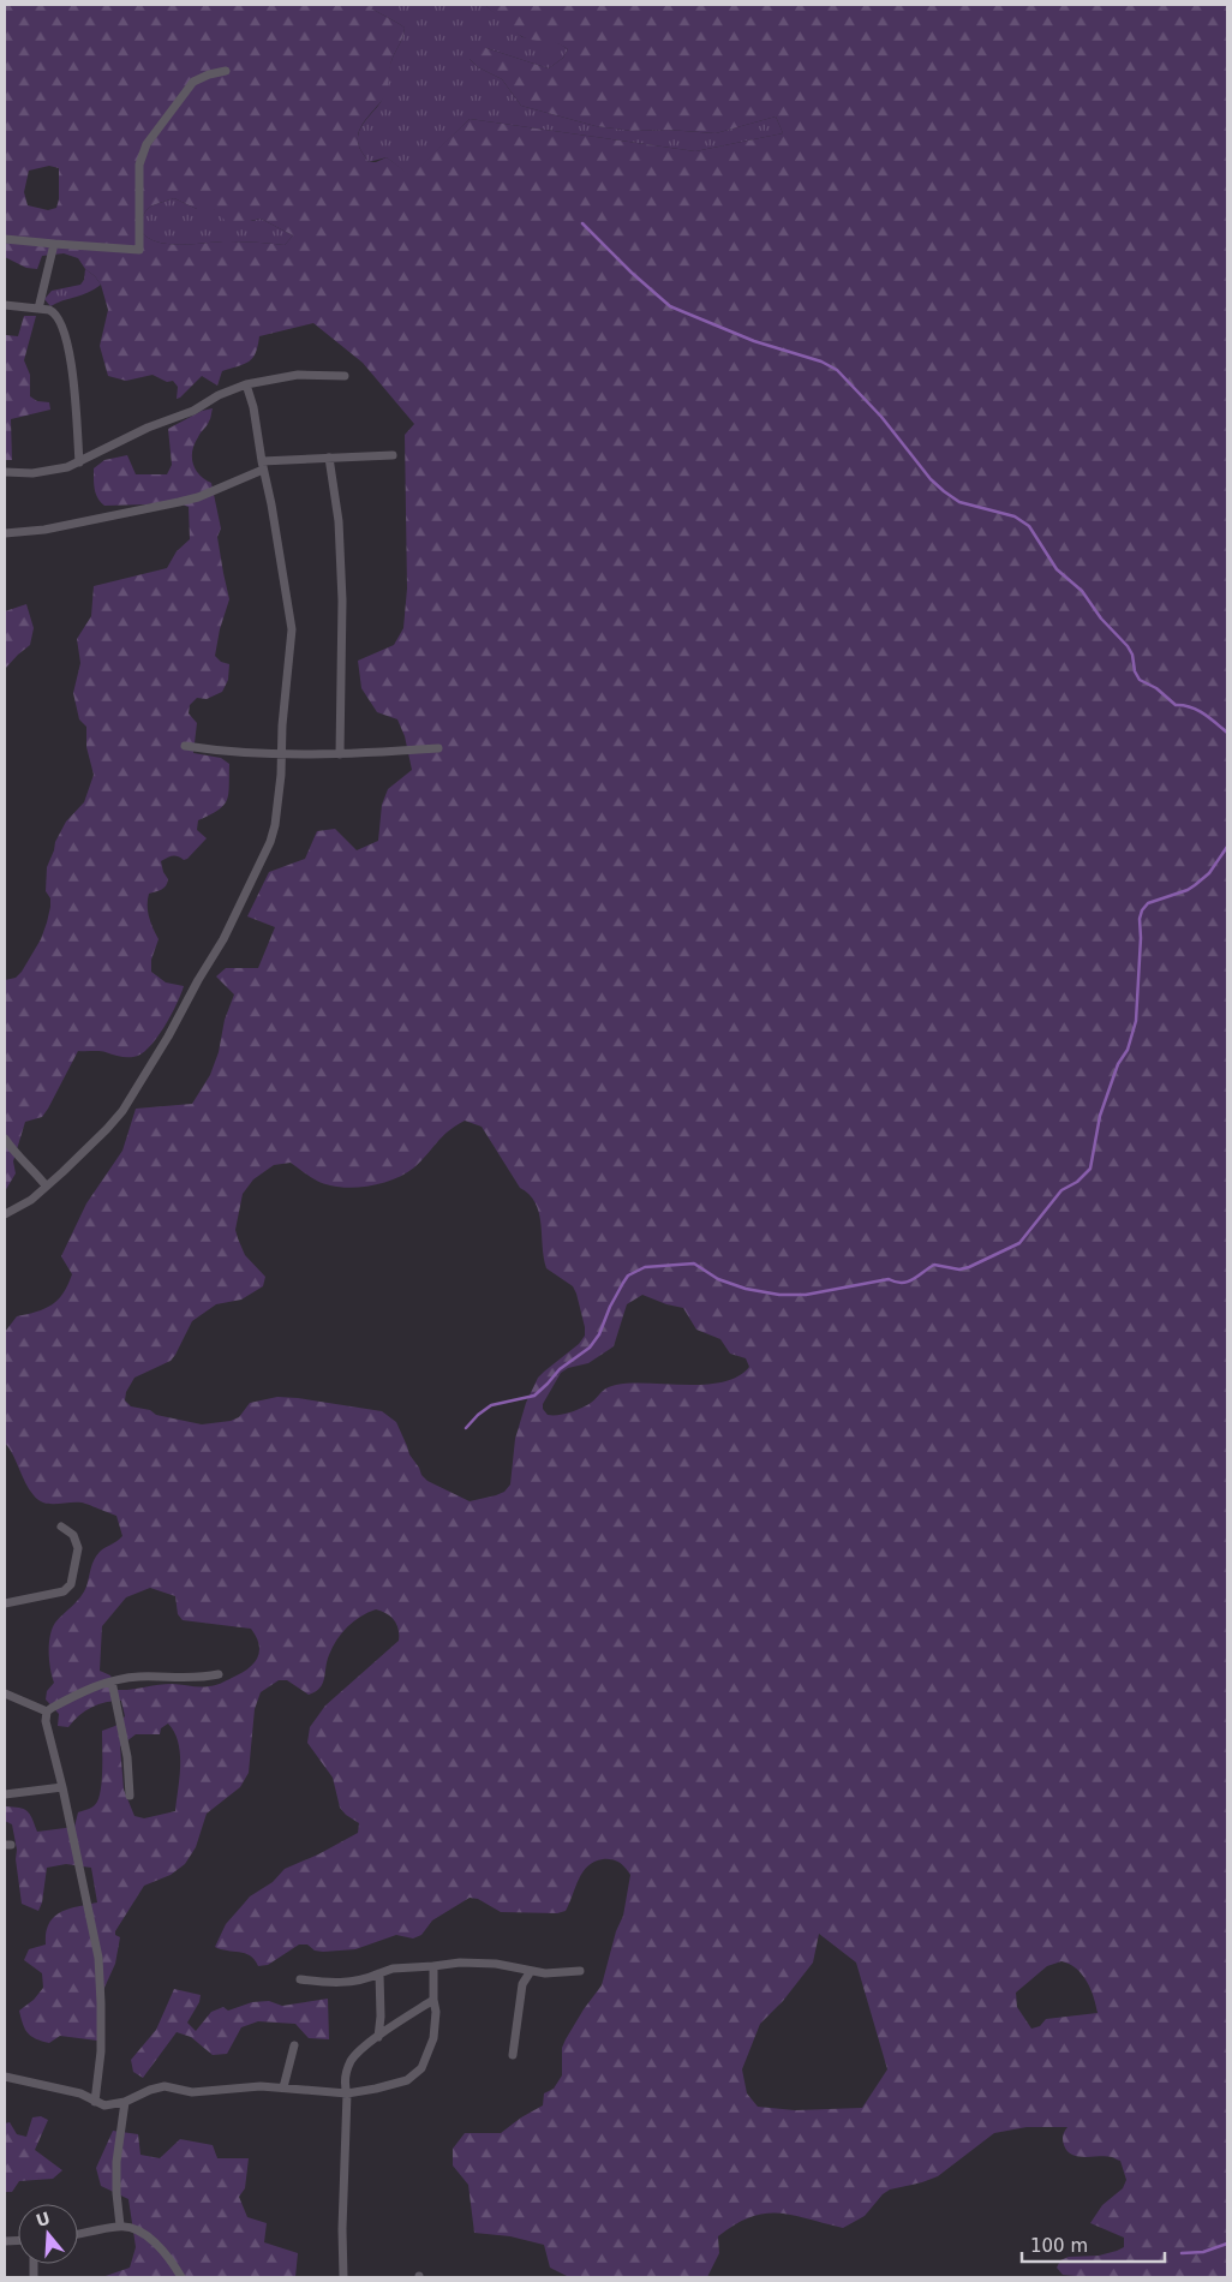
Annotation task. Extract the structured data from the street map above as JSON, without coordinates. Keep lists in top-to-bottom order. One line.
{"scale_bar":"100 m","north":"top"}
